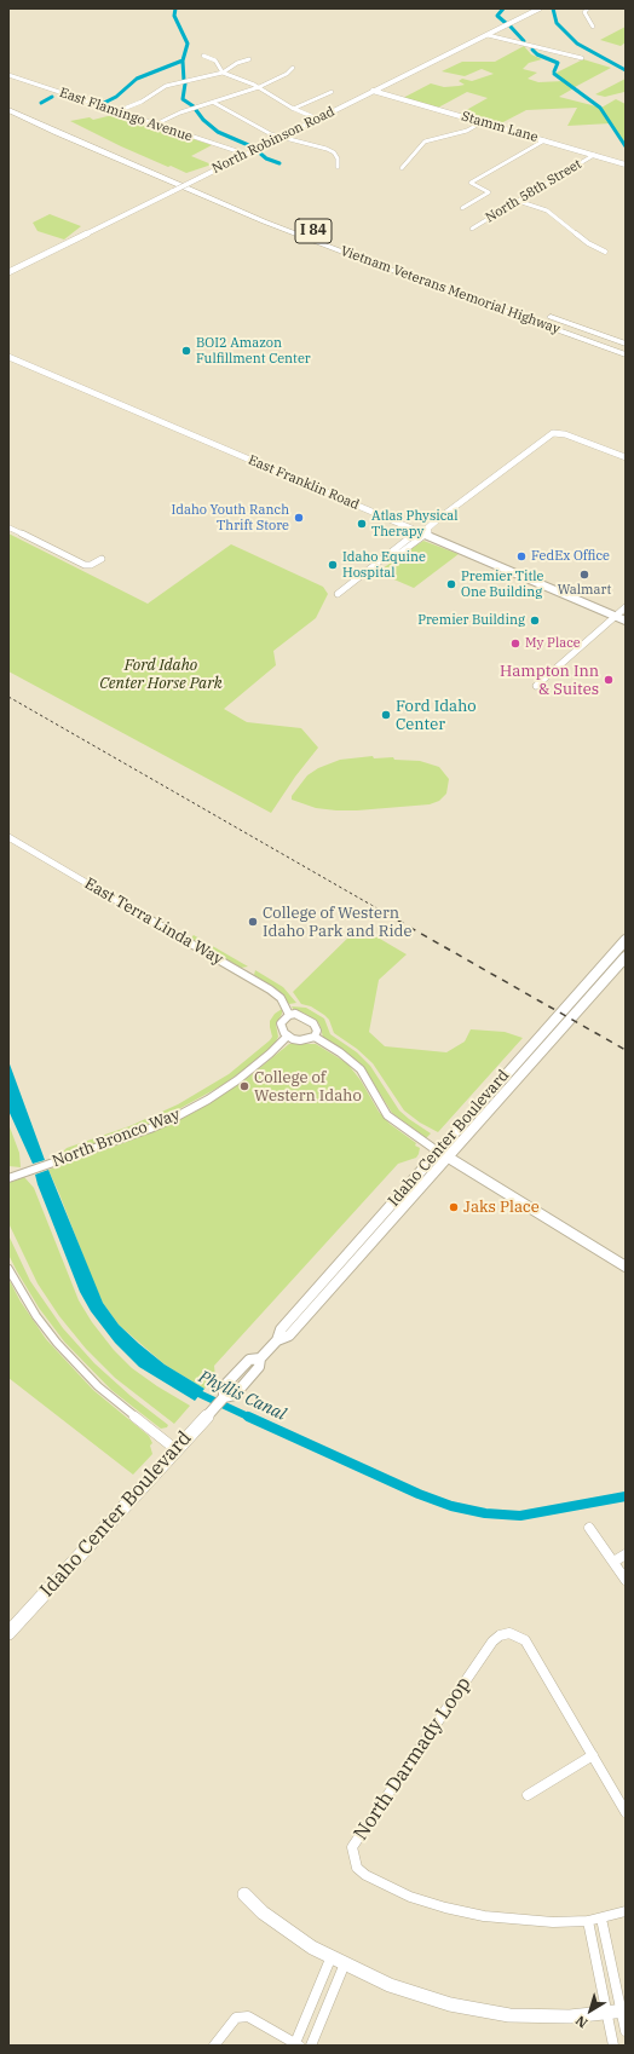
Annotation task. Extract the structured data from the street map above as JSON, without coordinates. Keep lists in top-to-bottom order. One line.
{"streets":{"highway":["I 84","Vietnam Veterans Memorial Highway"],"street":["East Flamingo Avenue","Stamm Lane","North Robinson Road","North 58th Street","East Franklin Road","East Terra Linda Way","North Bronco Way","Idaho Center Boulevard","North Darmady Loop"]},"crossings":[["East Flamingo Avenue","North Robinson Road"],["Stamm Lane","North Robinson Road"],["Stamm Lane","North 58th Street"],["East Terra Linda Way","North Bronco Way"]],"water":["Phyllis Canal"],"parks":["Ford Idaho Center Horse Park"],"places":["BOI2 Amazon Fulfillment Center","Idaho Youth Ranch Thrift Store","Atlas Physical Therapy","FedEx Office","Idaho Equine Hospital","Walmart","Premier Title One Building","Premier Building","My Place","Hampton Inn & Suites","Ford Idaho Center","College of Western Idaho Park and Ride","College of Western Idaho","Jaks Place"],"north":"bottom left"}
